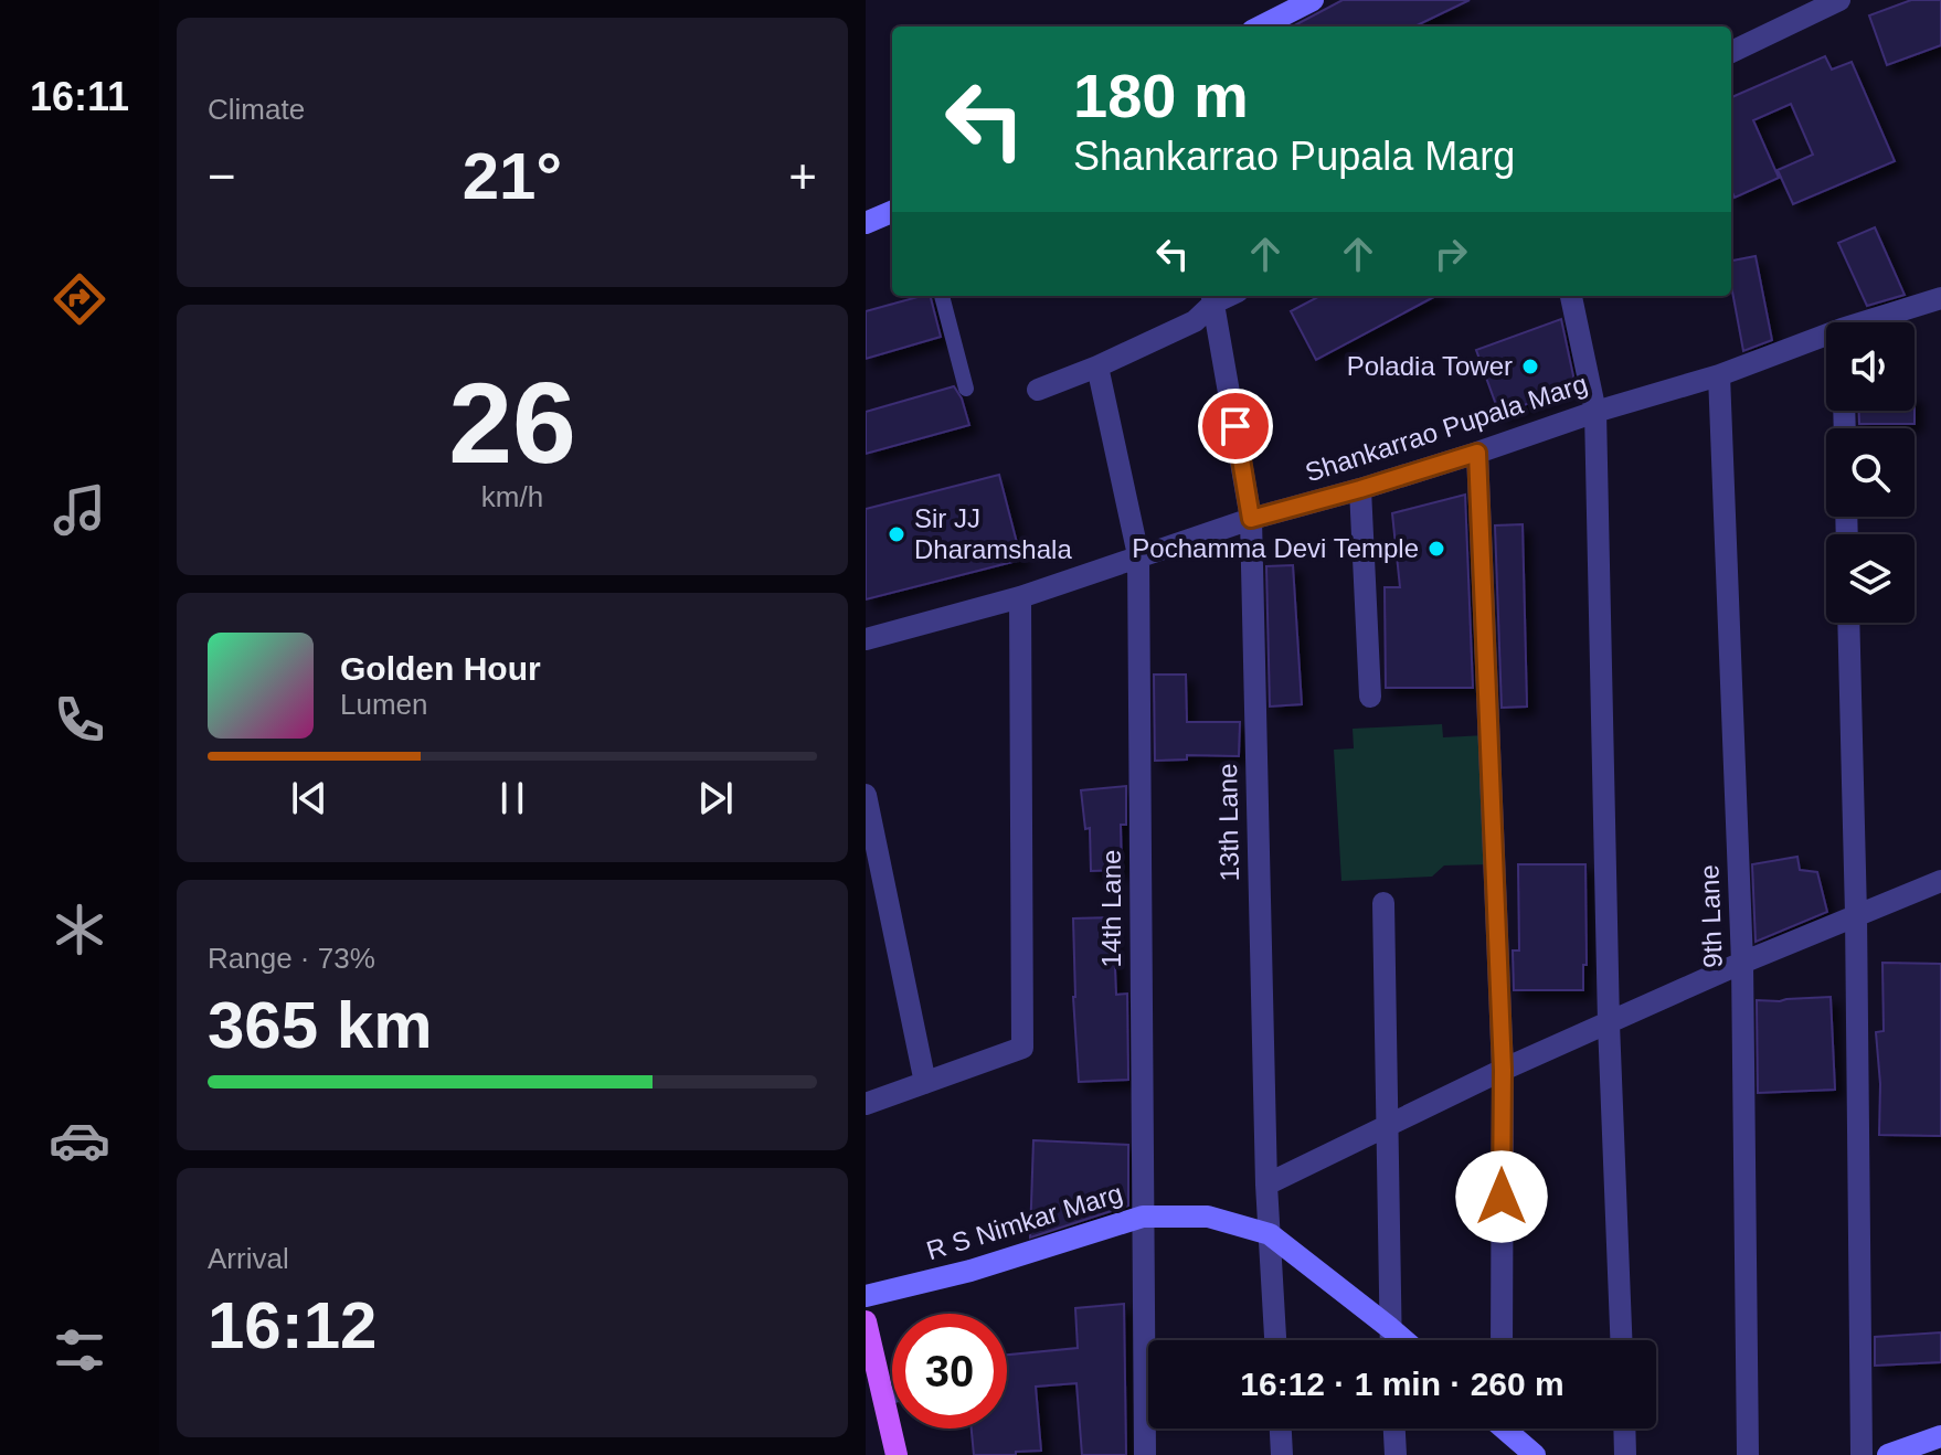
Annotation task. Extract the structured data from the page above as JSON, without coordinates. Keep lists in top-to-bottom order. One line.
{"streets":{"main road":["R S Nimkar Marg"],"street":["Shankarrao Pupala Marg","13th Lane","14th Lane","9th Lane"]},"crossings":[["Shankarrao Pupala Marg","13th Lane"],["Shankarrao Pupala Marg","14th Lane"],["Shankarrao Pupala Marg","9th Lane"],["13th Lane","R S Nimkar Marg"],["14th Lane","R S Nimkar Marg"]],"places":["Poladia Tower","Sir JJ Dharamshala","Pochamma Devi Temple"],"page":{"tabs":"16:11","tile":["Climate",["26","km/h"],["Range · 73%","365 km"],["Arrival","16:12"]],"turn":["180 m","Shankarrao Pupala Marg"],"heat":["−","21°","+"],"song":["Golden Hour","Lumen"],"limit":"30","trip":"16:12 · 1 min · 260 m"}}
